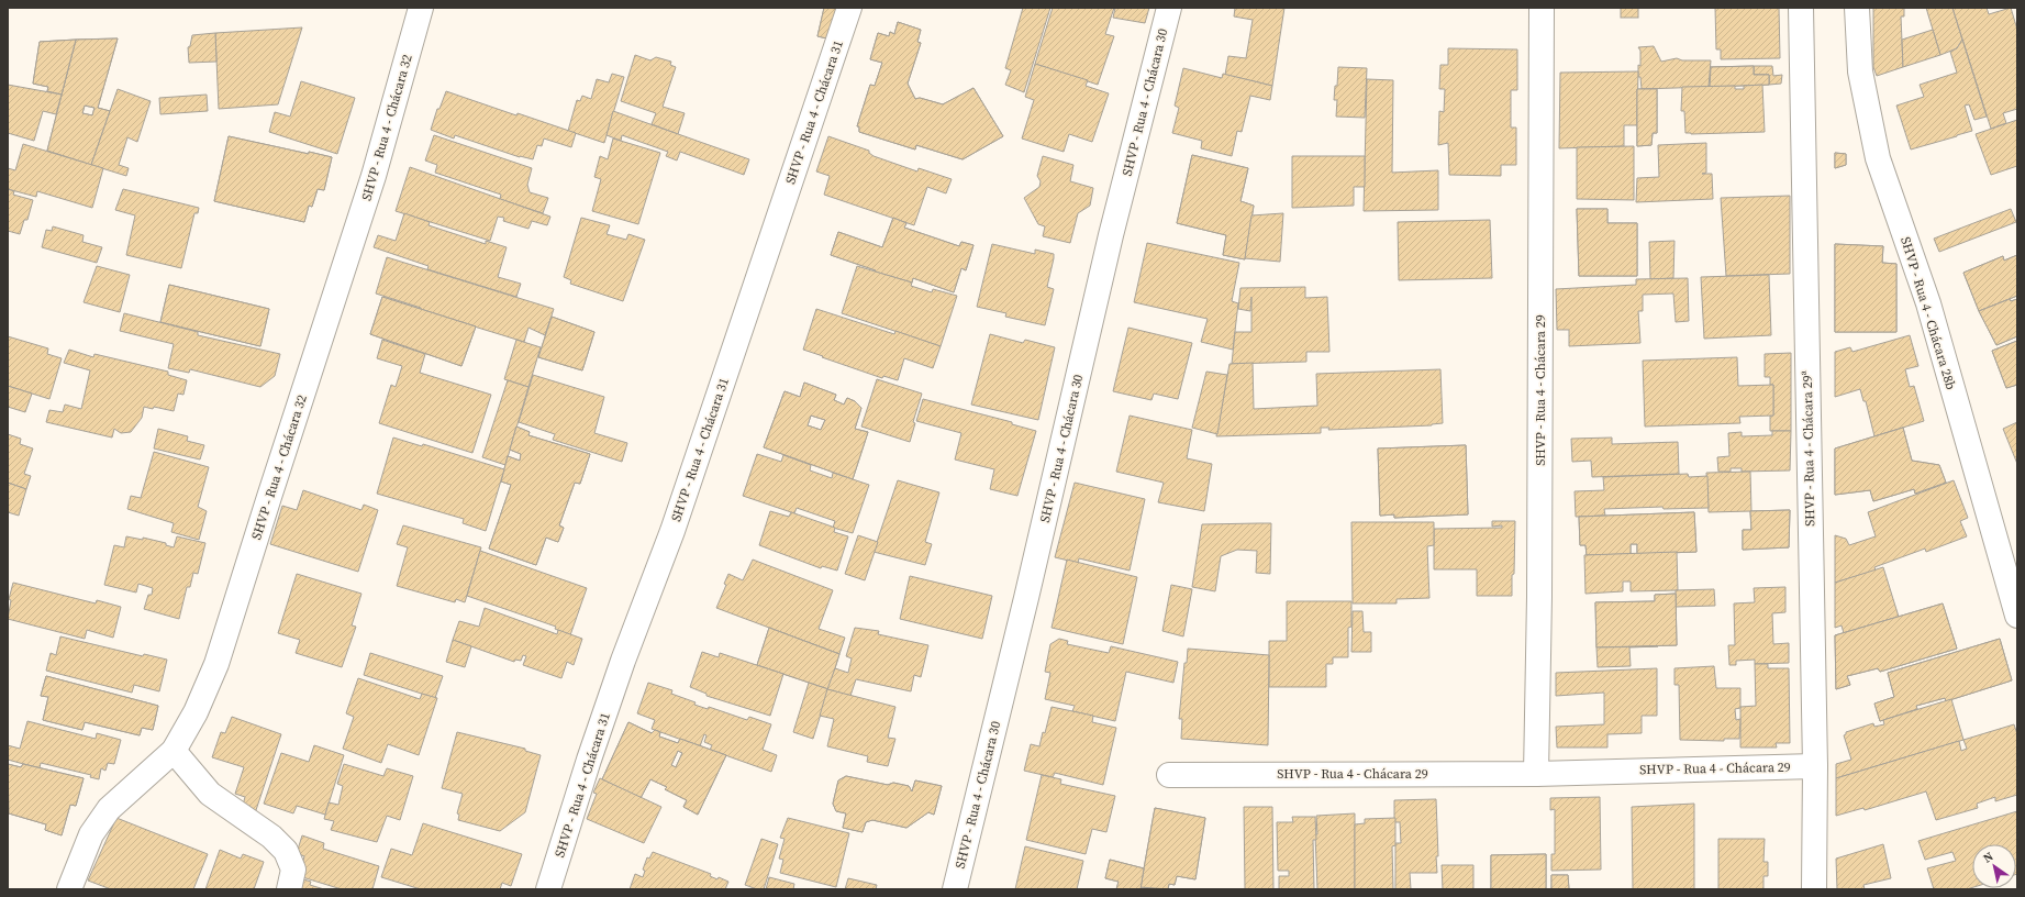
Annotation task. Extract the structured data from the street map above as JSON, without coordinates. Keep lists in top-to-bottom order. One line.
{"streets":{"street":["SHVP - Rua 4 - Chácara 30","SHVP - Rua 4 - Chácara 31","SHVP - Rua 4 - Chácara 32","SHVP - Rua 4 - Chácara 28b","SHVP - Rua 4 - Chácara 29","SHVP - Rua 4 - Chácara 29ª"]},"crossings":[["SHVP - Rua 4 - Chácara 29","SHVP - Rua 4 - Chácara 29ª"]],"north":"top left"}
